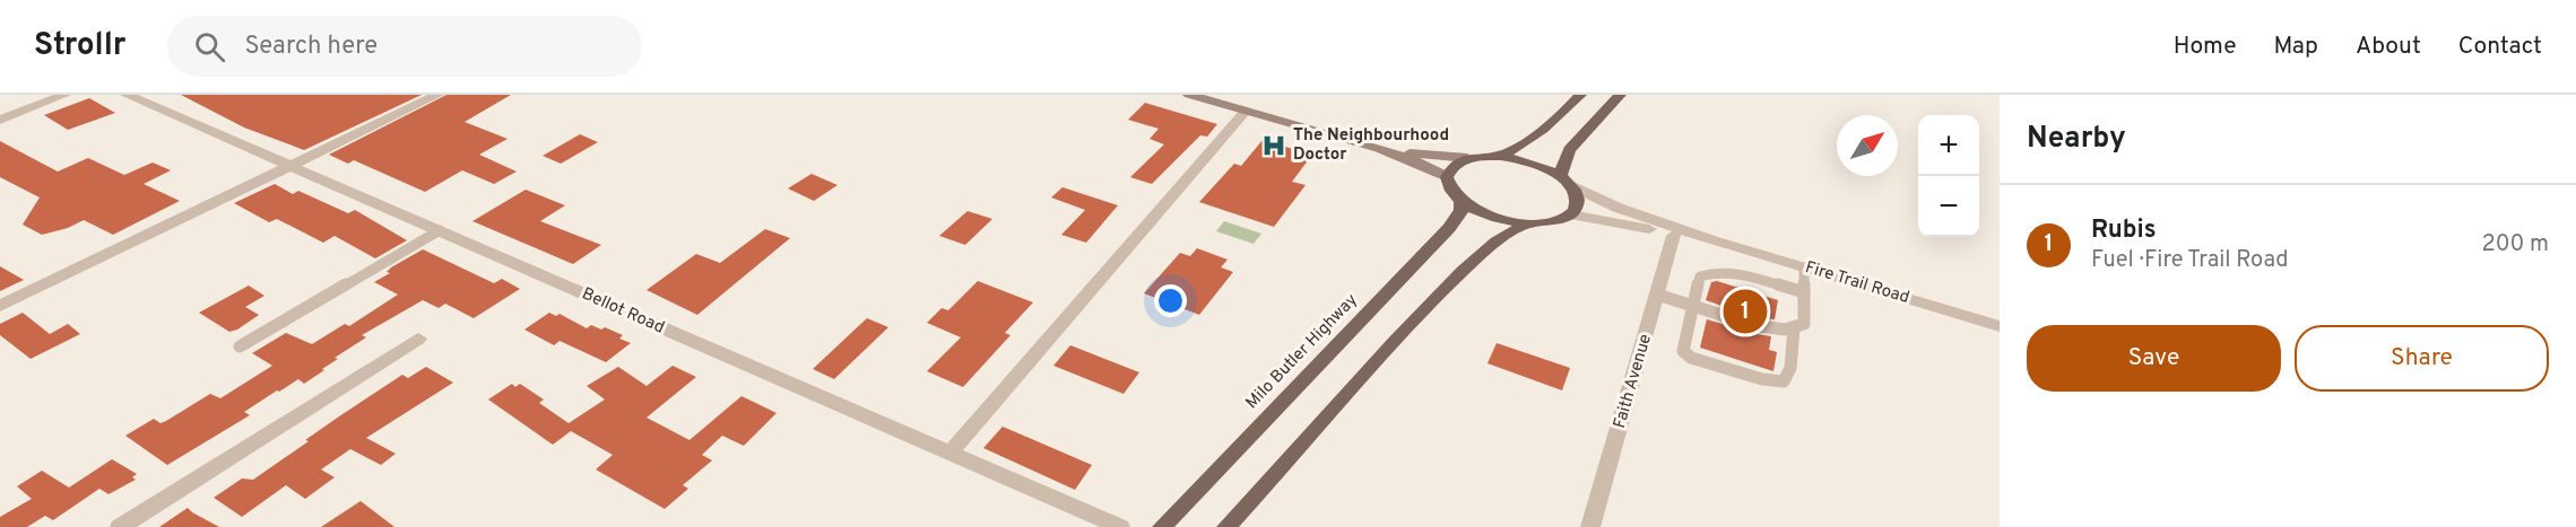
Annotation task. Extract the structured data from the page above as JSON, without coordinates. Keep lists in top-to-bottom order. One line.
{"streets":{"main road":["Milo Butler Highway"],"street":["Fire Trail Road","Bellot Road","Faith Avenue"]},"crossings":[["Fire Trail Road","Faith Avenue"]],"places":{"hospital":["The Neighbourhood Doctor"]},"north":"top right","page":{"header":"Strollr","search":"Search here","nav":["Home","Map","About","Contact"],"heading":"Nearby","map_buttons":["+","−"],"list":[{"mark":"1","name":"Rubis","note":"Fuel · Fire Trail Road","value":"200 m"}],"pins":"1","buttons":["Save","Share"]}}
